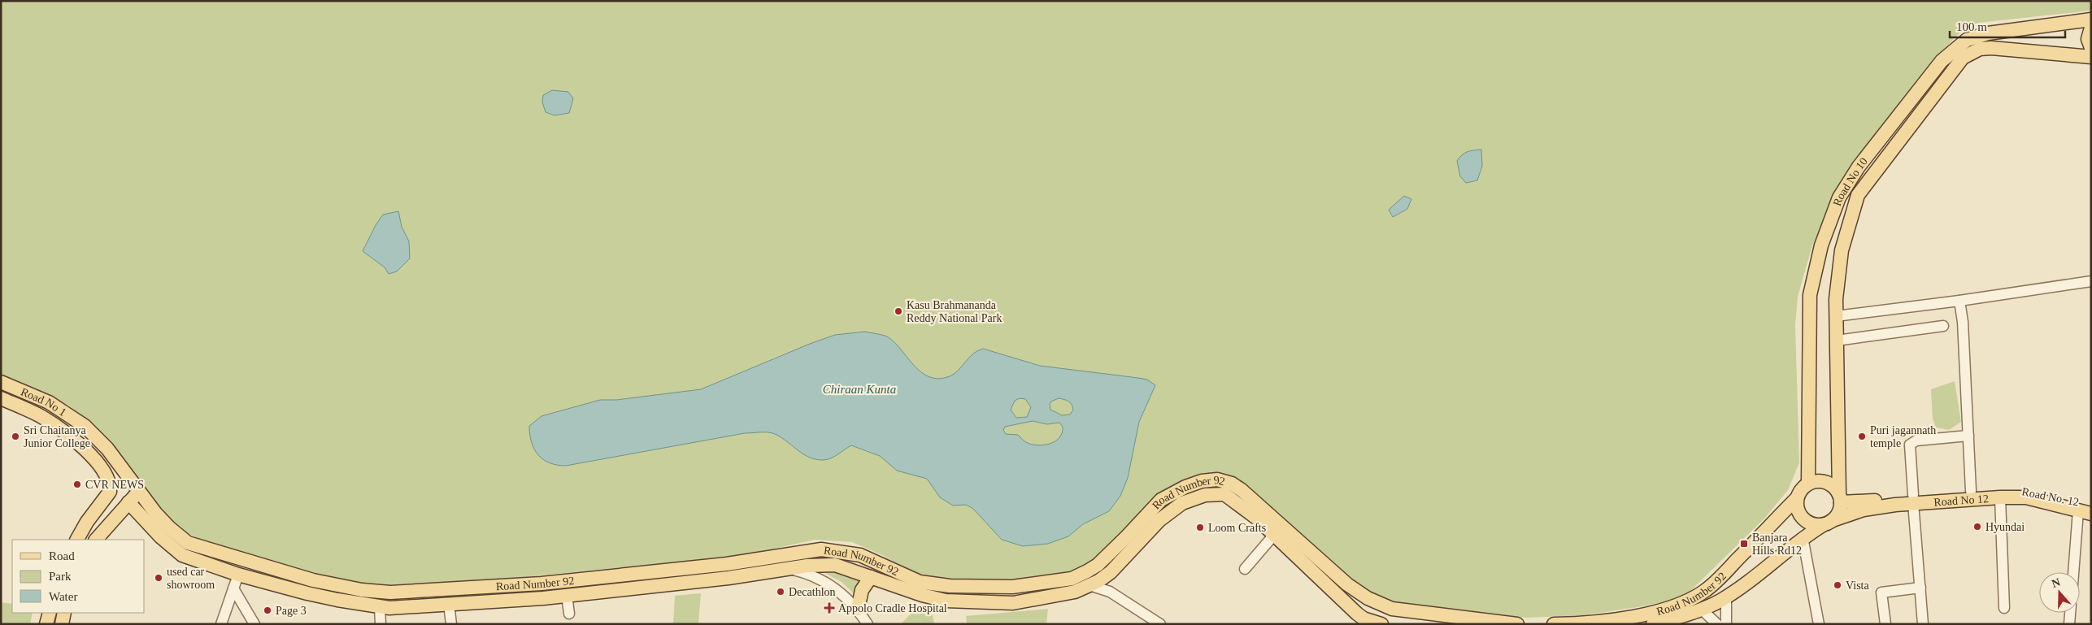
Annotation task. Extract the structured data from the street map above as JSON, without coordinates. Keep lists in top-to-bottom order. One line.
{"streets":{"main road":["Road No 10","Road No 1","Road No. 12","Road Number 92","Road No 12"]},"crossings":[["Road No 10","Road No. 12"],["Road No 10","Road Number 92"],["Road No 10","Road No 12"],["Road No 1","Road Number 92"],["Road No. 12","Road Number 92"],["Road No. 12","Road No 12"],["Road Number 92","Road No 12"]],"water":["Chiraan Kunta"],"places":{"other":["Kasu Brahmananda Reddy National Park","Sri Chaitanya Junior College","Puri jagannath temple","CVR NEWS","Hyundai","Loom Crafts","used car showroom","Vista","Decathlon","Page 3"],"transit":["Banjara Hills Rd12"],"health":["Appolo Cradle Hospital"]},"legend":["Road","Park","Water"],"scale_bar":"100 m","north":"top"}
